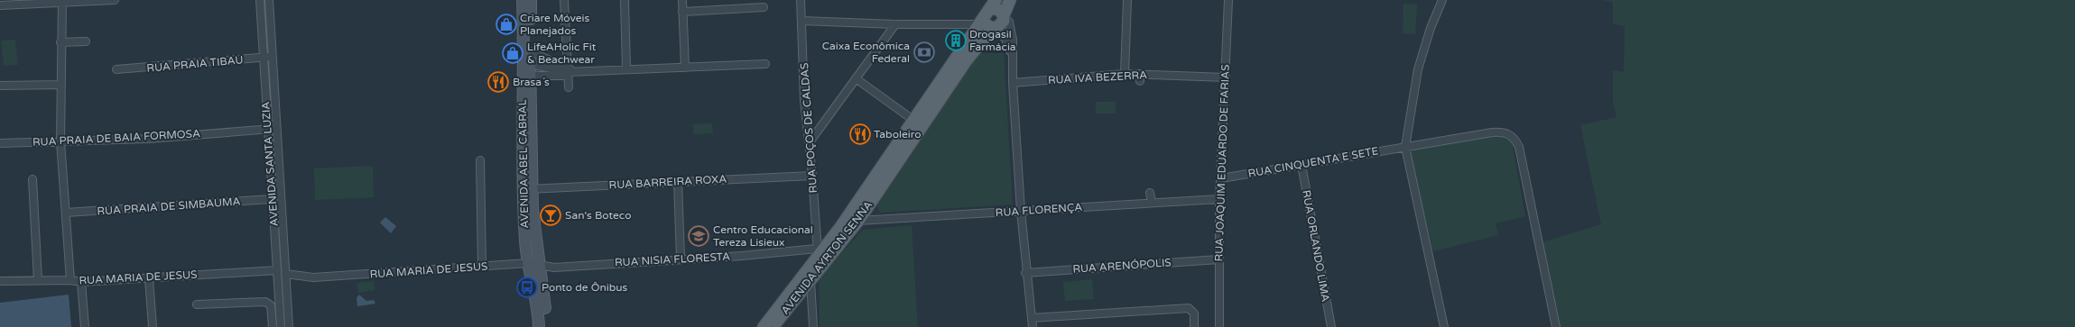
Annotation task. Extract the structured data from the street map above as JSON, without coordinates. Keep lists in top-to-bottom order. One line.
{"streets":{"main road":["AVENIDA ABEL CABRAL","AVENIDA AYRTON SENNA"],"street":["RUA PRAIA TIBAU","RUA IVA BEZERRA","RUA POÇOS DE CALDAS","RUA PRAIA DE BAIA FORMOSA","RUA CINQUENTA E SETE","RUA JOAQUIM EDUARDO DE FARIAS","AVENIDA SANTA LUZIA","RUA BARREIRA ROXA","RUA PRAIA DE SIMBAUMA","RUA FLORENÇA","RUA ORLANDO LIMA","RUA NISIA FLORESTA","RUA ARENÓPOLIS","RUA MARIA DE JESUS"]},"crossings":[["RUA PRAIA TIBAU","AVENIDA SANTA LUZIA"],["RUA IVA BEZERRA","RUA JOAQUIM EDUARDO DE FARIAS"],["RUA POÇOS DE CALDAS","RUA BARREIRA ROXA"],["RUA POÇOS DE CALDAS","AVENIDA AYRTON SENNA"],["RUA POÇOS DE CALDAS","RUA NISIA FLORESTA"],["RUA PRAIA DE BAIA FORMOSA","AVENIDA SANTA LUZIA"],["RUA CINQUENTA E SETE","RUA JOAQUIM EDUARDO DE FARIAS"],["RUA CINQUENTA E SETE","RUA ORLANDO LIMA"],["RUA JOAQUIM EDUARDO DE FARIAS","RUA FLORENÇA"],["RUA JOAQUIM EDUARDO DE FARIAS","RUA ARENÓPOLIS"],["AVENIDA SANTA LUZIA","RUA PRAIA DE SIMBAUMA"],["AVENIDA SANTA LUZIA","RUA MARIA DE JESUS"],["AVENIDA ABEL CABRAL","RUA BARREIRA ROXA"],["AVENIDA ABEL CABRAL","RUA NISIA FLORESTA"],["AVENIDA ABEL CABRAL","RUA MARIA DE JESUS"],["RUA FLORENÇA","AVENIDA AYRTON SENNA"],["AVENIDA AYRTON SENNA","RUA NISIA FLORESTA"],["RUA NISIA FLORESTA","RUA MARIA DE JESUS"]],"places":{"shop":["Criare Móveis Planejados","LifeAHolic Fit & Beachwear"],"building":["Drogasil Farmácia"],"bank":["Caixa Econômica Federal"],"restaurant":["Brasa´s","Taboleiro"],"bar":["San's Boteco"],"school or university":["Centro Educacional Tereza Lisieux"],"bus stop":["Ponto de Ônibus"]}}
